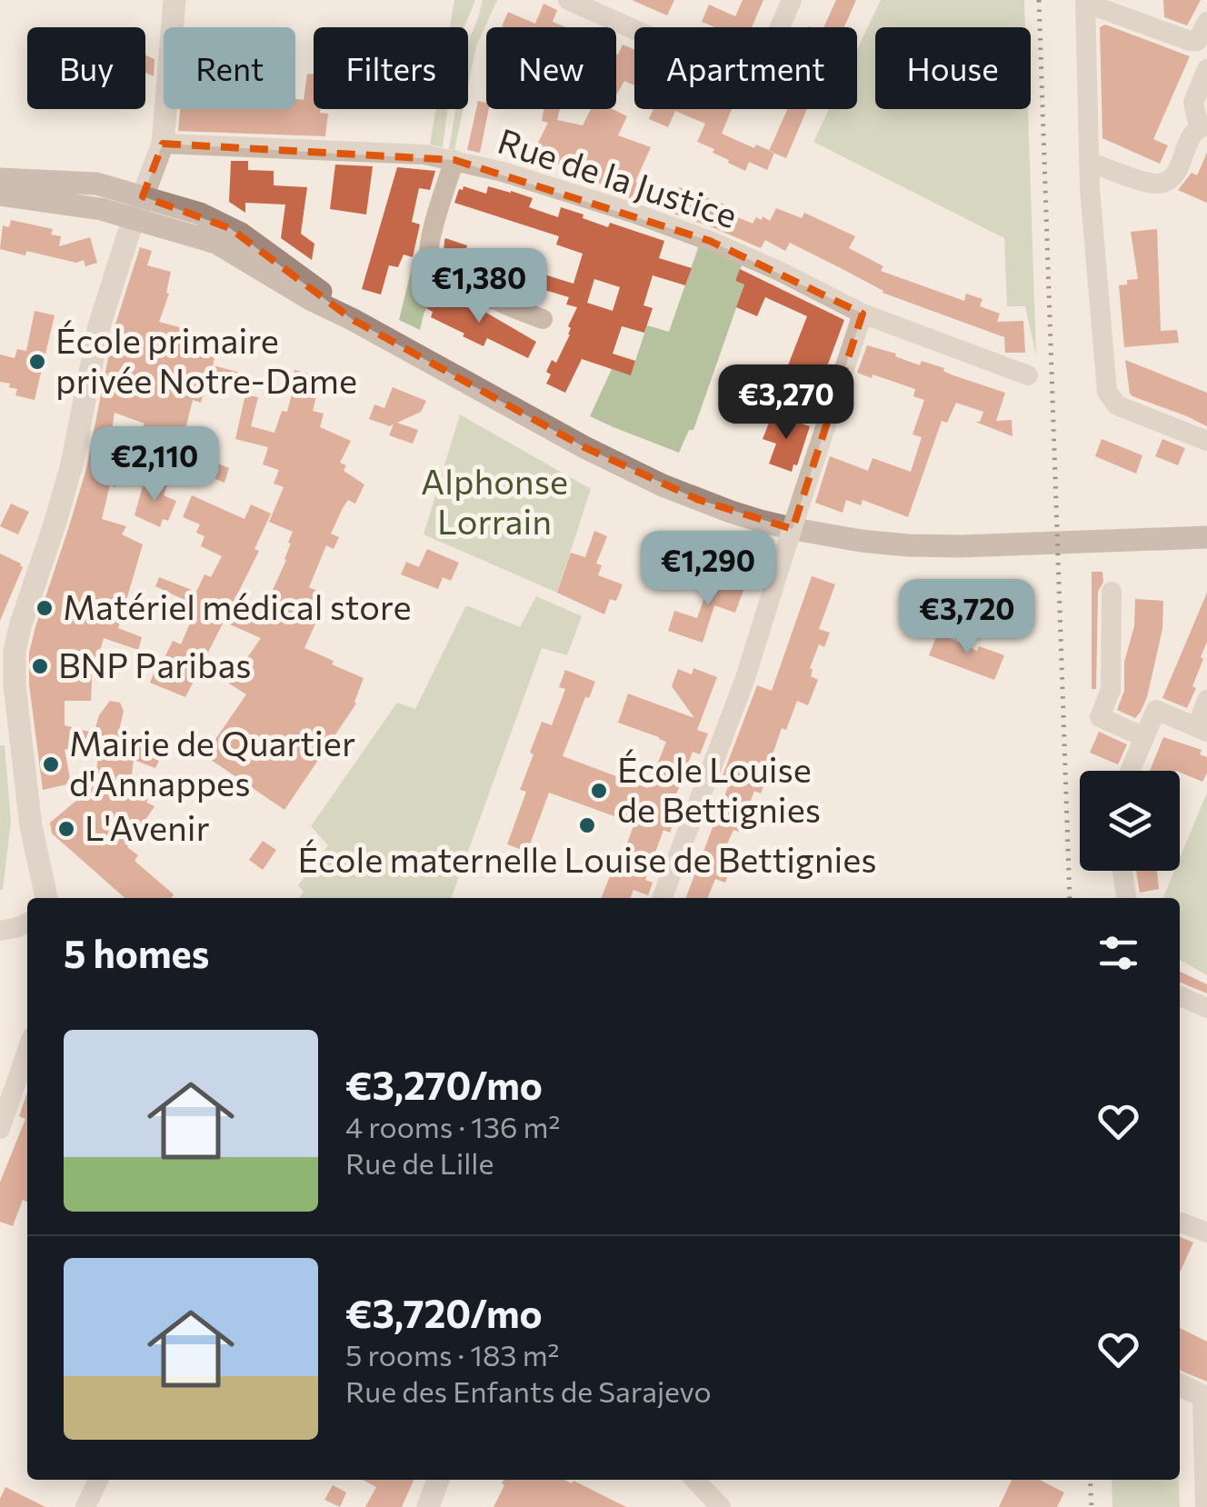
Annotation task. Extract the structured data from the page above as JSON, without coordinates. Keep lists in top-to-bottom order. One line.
{"streets":{"street":["Rue de la Justice"]},"parks":["Alphonse Lorrain"],"places":["École primaire privée Notre-Dame","Matériel médical store","BNP Paribas","Mairie de Quartier d'Annappes","École Louise de Bettignies","École maternelle Louise de Bettignies","L'Avenir"],"page":{"chip":["Buy","Rent","Filters","New","Apartment","House"],"price":["€1,380","€3,270","€2,110","€1,290","€3,720"],"heading":"5 homes","list":[{"name":"€3,270/mo","note":"4 rooms · 136 m² · Rue de Lille"},{"name":"€3,720/mo","note":"5 rooms · 183 m² · Rue des Enfants de Sarajevo"}]}}
